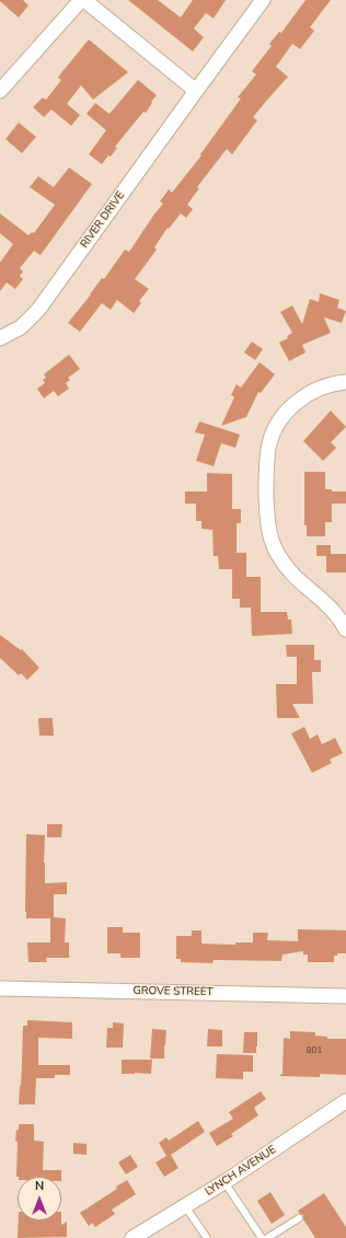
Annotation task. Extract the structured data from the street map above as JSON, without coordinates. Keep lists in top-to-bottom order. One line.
{"streets":{"street":["RIVER DRIVE","GROVE STREET","LYNCH AVENUE"]},"house_numbers":["801"],"north":"top"}
